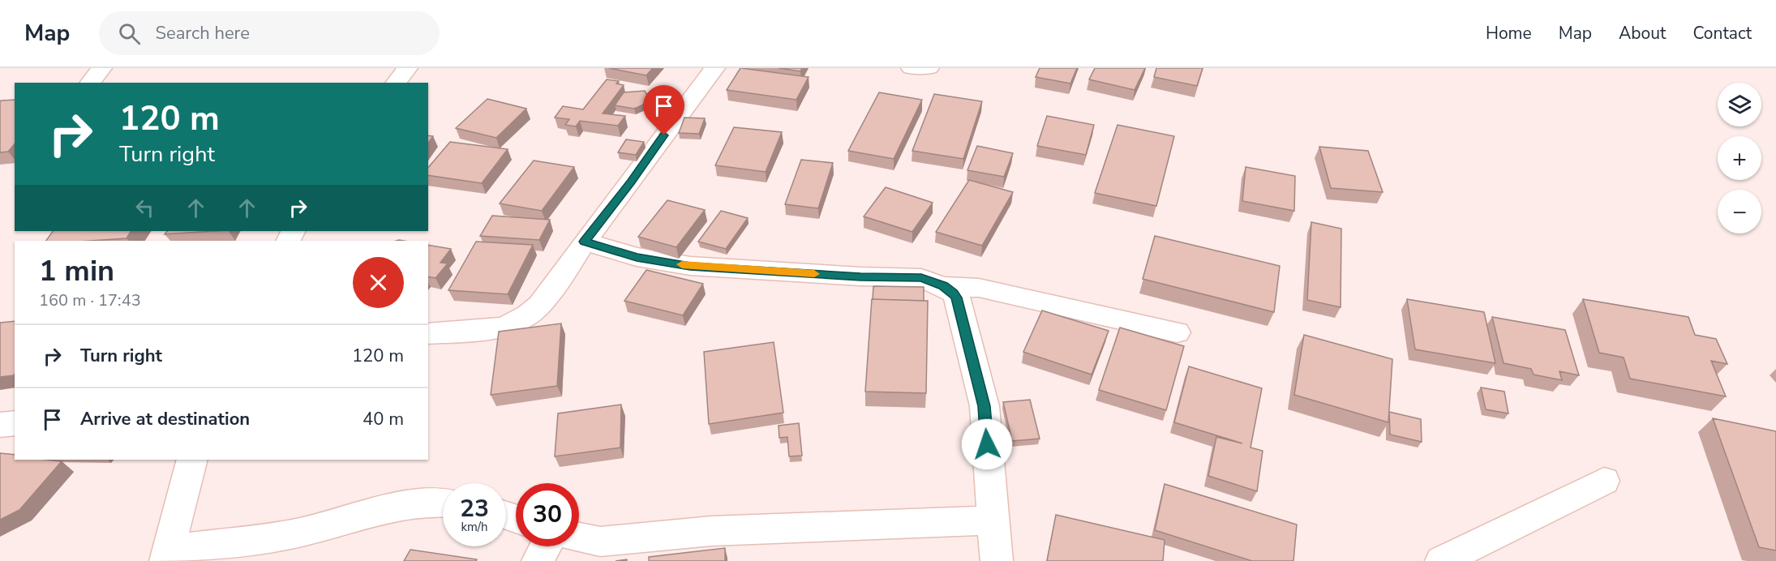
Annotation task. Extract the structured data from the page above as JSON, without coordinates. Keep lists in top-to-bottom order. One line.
{"page":{"header":"Map","search":"Search here","nav":["Home","Map","About","Contact"],"map_buttons":["+","−"],"turn":["120 m","Turn right"],"heading":["1 min","160 m · 17:43"],"list":[{"name":"Turn right","value":"120 m"},{"name":"Arrive at destination","value":"40 m"}],"speed":"23 km/h","limit":"30"}}
